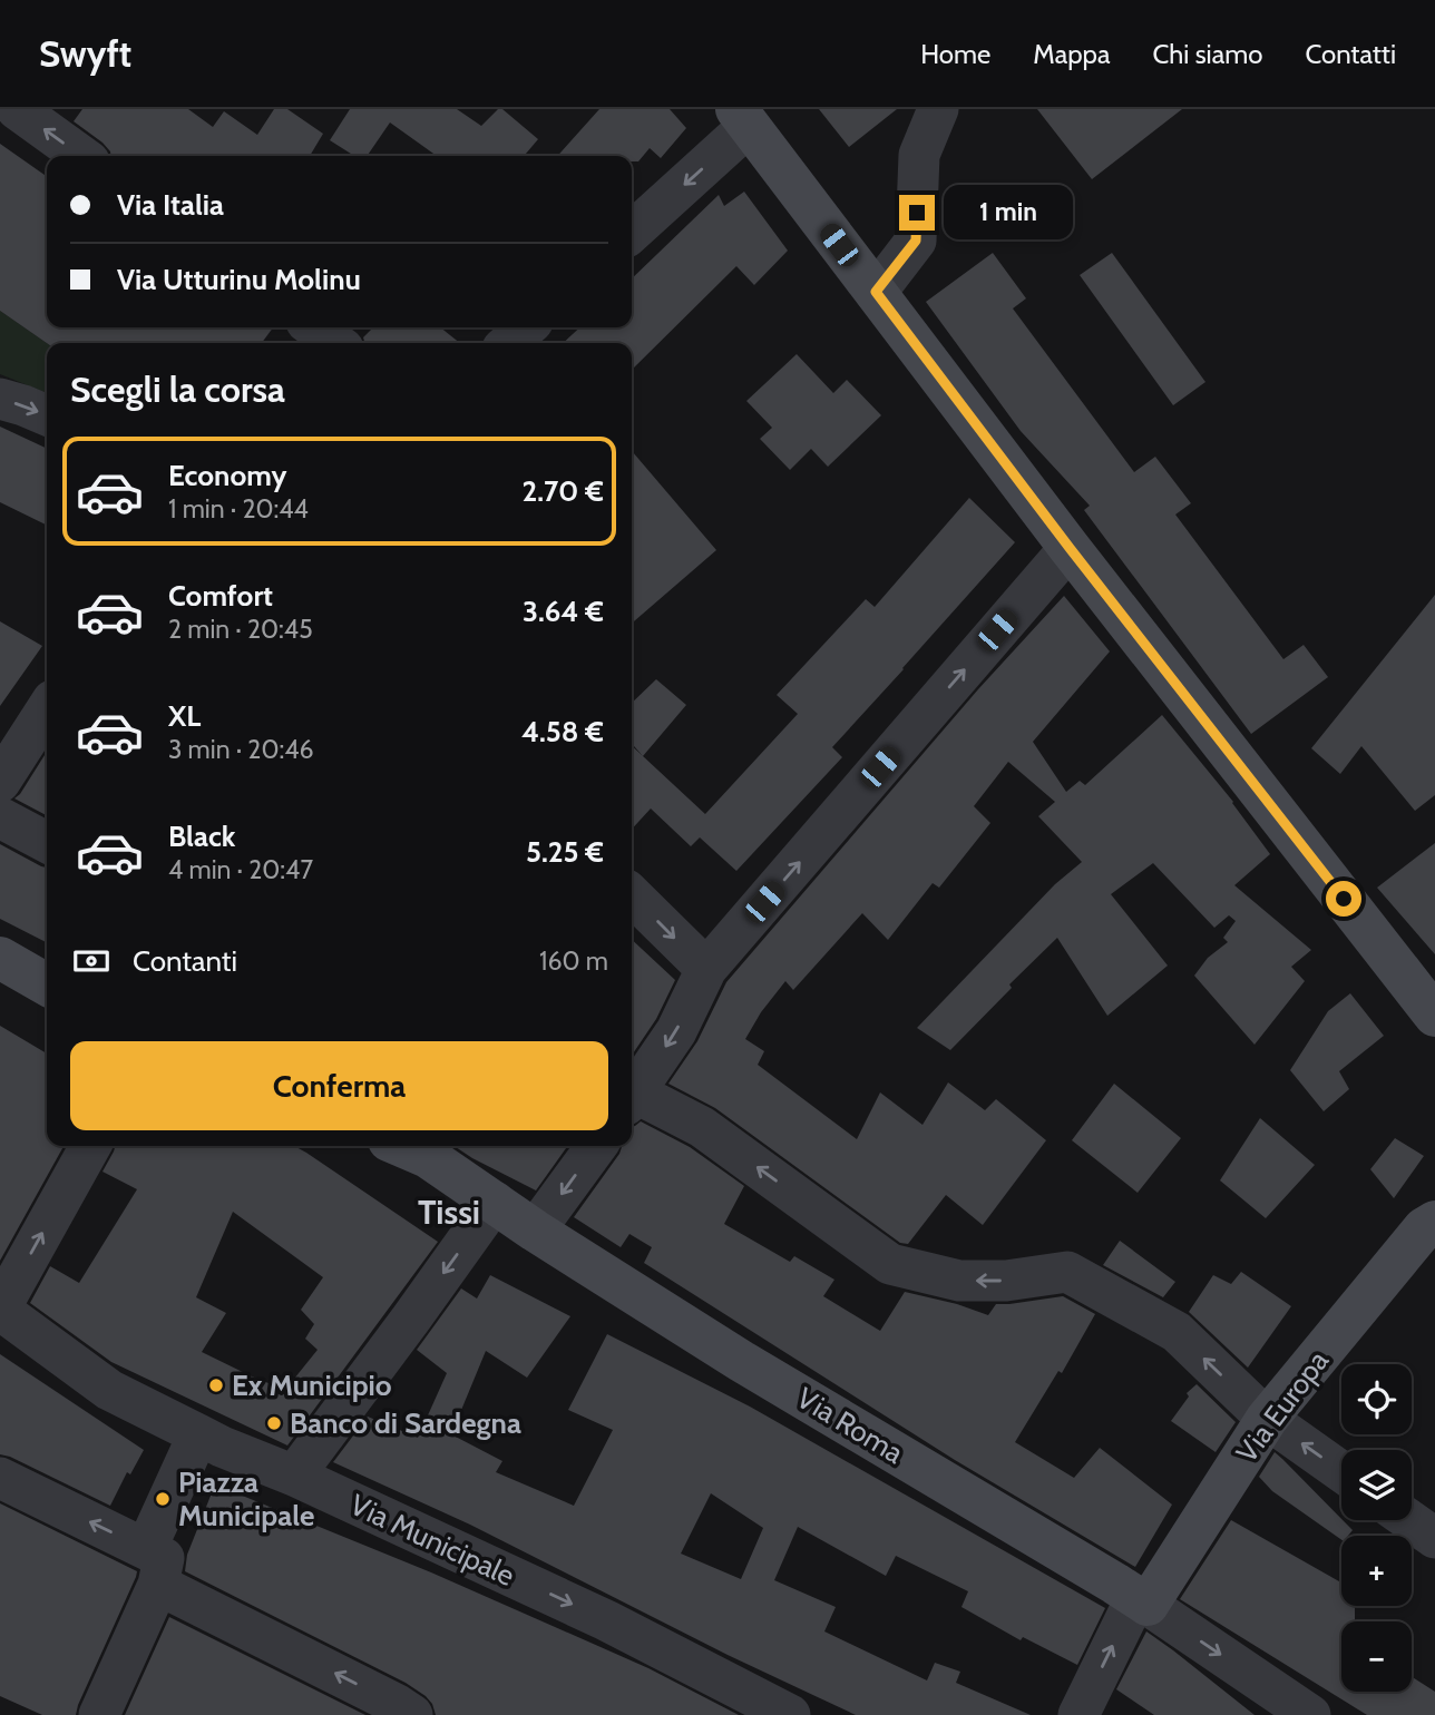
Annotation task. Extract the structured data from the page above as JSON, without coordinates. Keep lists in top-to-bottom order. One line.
{"streets":{"street":["Via Europa","Via Roma","Via Municipale"]},"crossings":[["Via Europa","Via Roma"]],"districts":["Tissi"],"places":["Ex Municipio","Banco di Sardegna","Piazza Municipale"],"page":{"header":"Swyft","nav":["Home","Mappa","Chi siamo","Contatti"],"banner":["Via Italia","Via Utturinu Molinu"],"bubble":"1 min","heading":"Scegli la corsa","list":[{"name":"Economy","note":"1 min · 20:44","value":"2.70 €"},{"name":"Comfort","note":"2 min · 20:45","value":"3.64 €"},{"name":"XL","note":"3 min · 20:46","value":"4.58 €"},{"name":"Black","note":"4 min · 20:47","value":"5.25 €"}],"pay":["Contanti","160 m"],"buttons":"Conferma","map_buttons":["+","−"]}}
